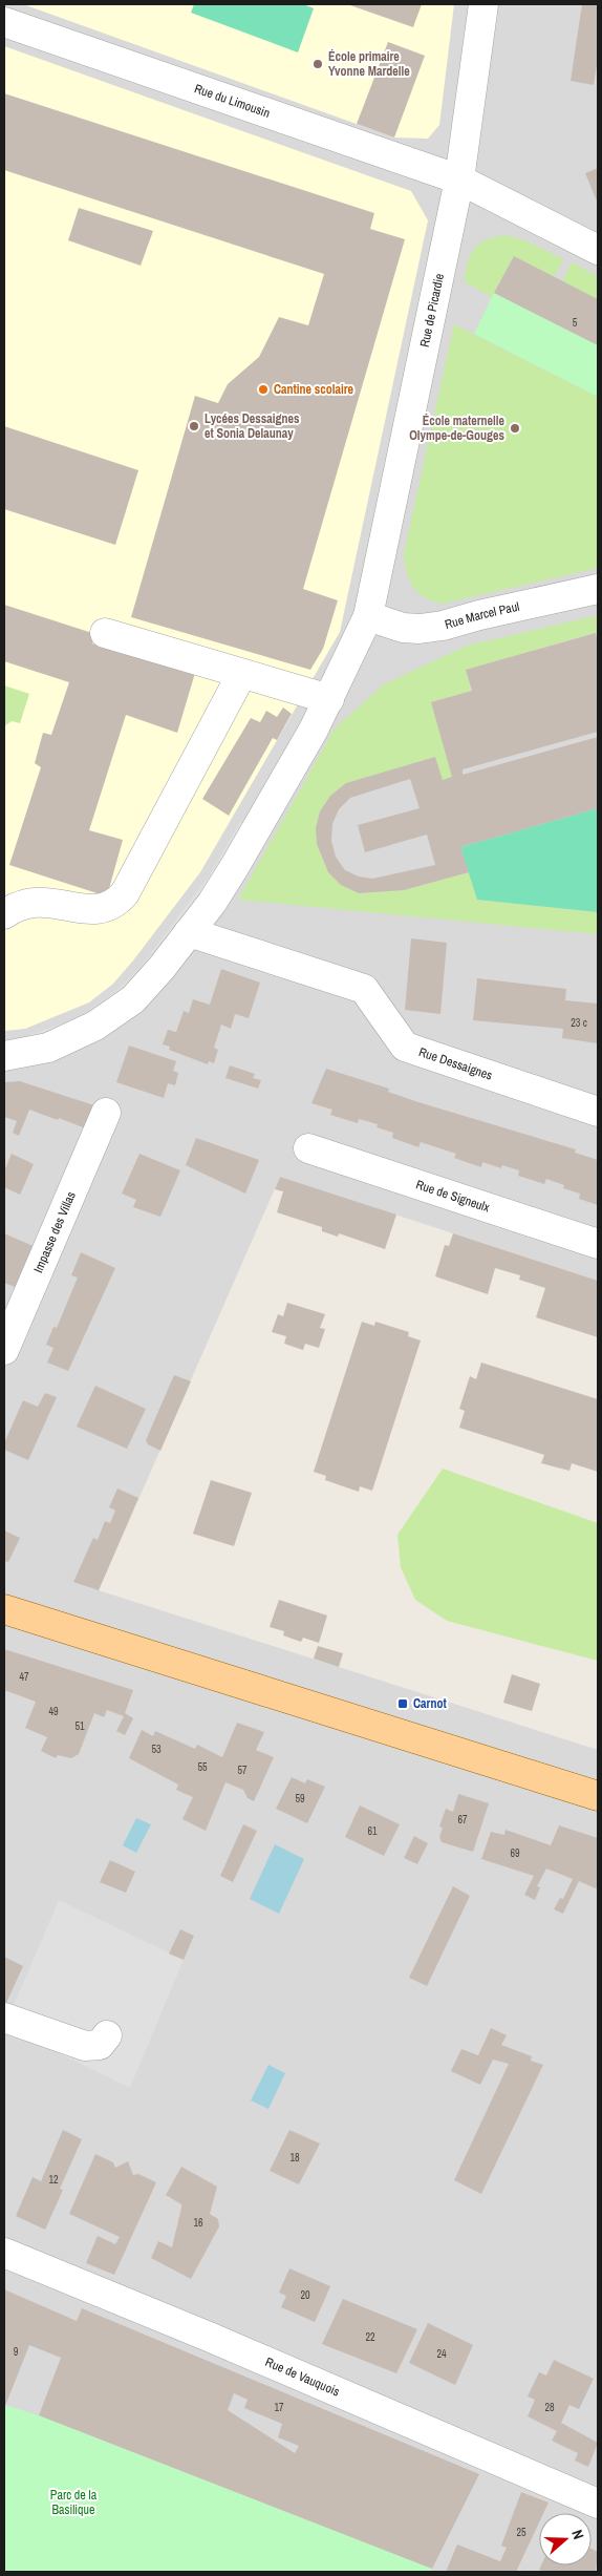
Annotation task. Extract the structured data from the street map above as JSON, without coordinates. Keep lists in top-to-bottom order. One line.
{"streets":{"street":["Rue du Limousin","Rue de Picardie","Rue Marcel Paul","Rue Dessaignes","Rue de Signeulx","Impasse des Villas","Rue de Vauquois"]},"crossings":[["Rue du Limousin","Rue de Picardie"],["Rue de Picardie","Rue Marcel Paul"]],"parks":["Parc de la Basilique"],"places":{"other":["École primaire Yvonne Mardelle","Cantine scolaire","Lycées Dessaignes et Sonia Delaunay","École maternelle Olympe-de-Gouges"],"transit":["Carnot"]},"house_numbers":["5","23 c","47","49","51","53","55","57","59","67","61","69","18","12","16","20","22","9","24","17","28","25"],"north":"right"}
